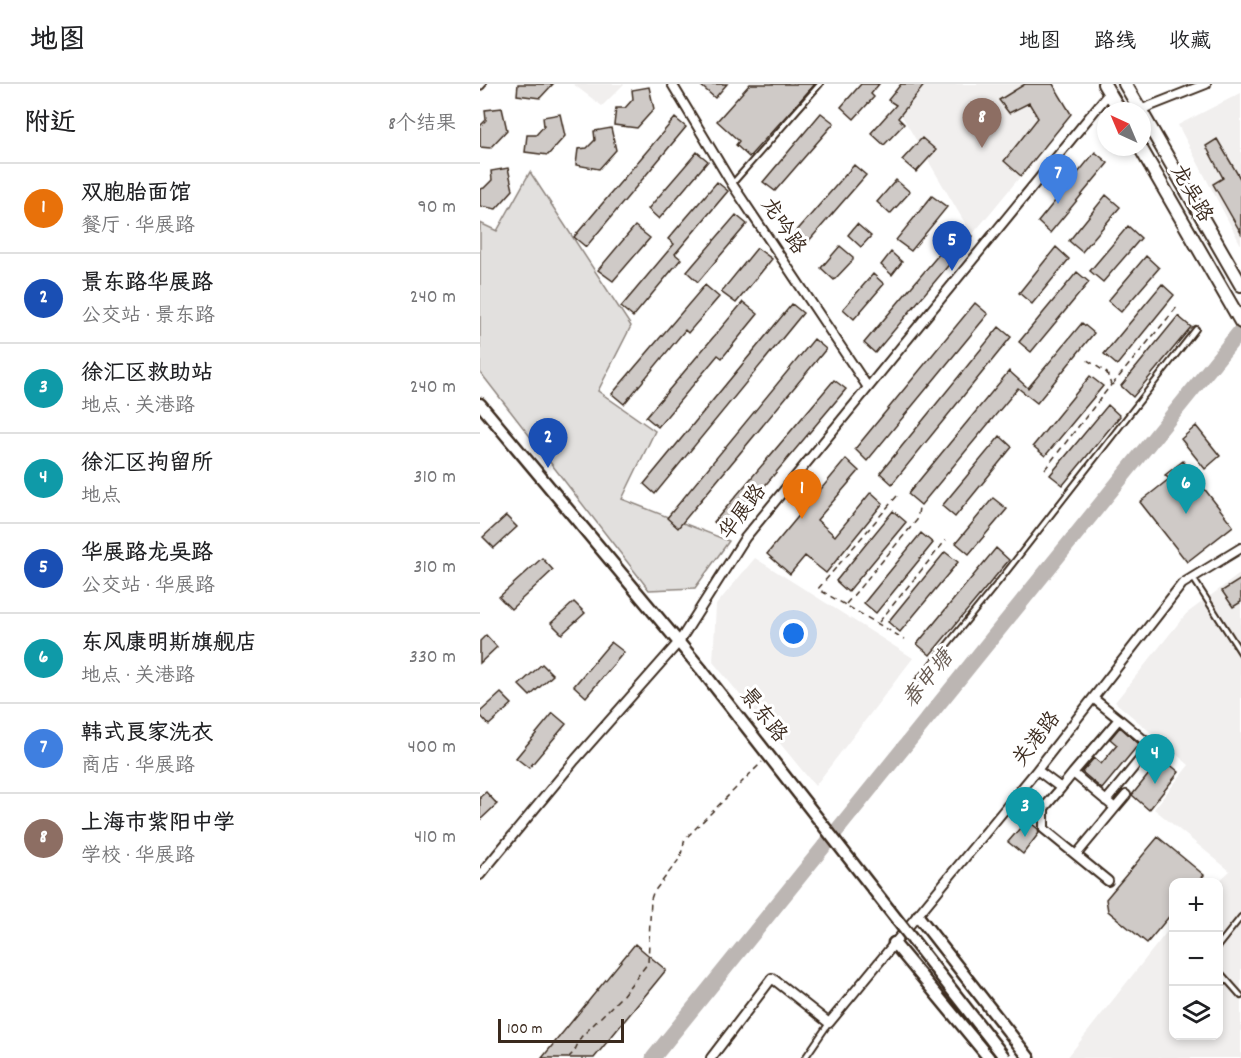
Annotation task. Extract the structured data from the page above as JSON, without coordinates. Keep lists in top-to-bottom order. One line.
{"streets":{"main road":["龙吴路"],"street":["龙吟路","华展路","景东路","关港路"]},"crossings":[["龙吟路","华展路"],["华展路","景东路"]],"water":["春申塘"],"scale_bar":"100 m","north":"top left","page":{"header":"地图","nav":["地图","路线","收藏"],"heading":["附近","8个结果"],"pins":["8","7","5","2","6","1","4","3"],"list":[{"mark":"1","name":"双胞胎面馆","note":"餐厅 · 华展路","value":"90 m"},{"mark":"2","name":"景东路华展路","note":"公交站 · 景东路","value":"240 m"},{"mark":"3","name":"徐汇区救助站","note":"地点 · 关港路","value":"240 m"},{"mark":"4","name":"徐汇区拘留所","note":"地点","value":"310 m"},{"mark":"5","name":"华展路龙吴路","note":"公交站 · 华展路","value":"310 m"},{"mark":"6","name":"东风康明斯旗舰店","note":"地点 · 关港路","value":"330 m"},{"mark":"7","name":"韩式良家洗衣","note":"商店 · 华展路","value":"400 m"},{"mark":"8","name":"上海市紫阳中学","note":"学校 · 华展路","value":"410 m"}],"map_buttons":["+","−"],"scale":"100 m"}}
